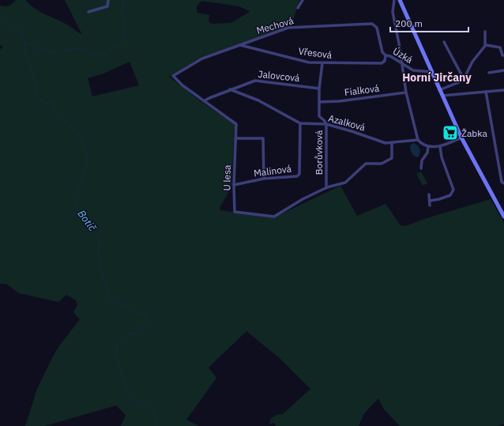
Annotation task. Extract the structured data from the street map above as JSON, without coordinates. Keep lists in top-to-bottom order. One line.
{"streets":{"street":["Mechová","Vřesová","Úzká","Jalovcová","Fialková","Azalková","Borůvková","Malinová","U lesa"]},"crossings":[["Mechová","Vřesová"],["Mechová","Úzká"],["Mechová","U lesa"],["Vřesová","Úzká"],["Vřesová","Borůvková"],["Jalovcová","Azalková"],["Jalovcová","Borůvková"],["Jalovcová","U lesa"],["Fialková","Borůvková"],["Azalková","Borůvková"],["Azalková","Malinová"],["Borůvková","U lesa"],["Malinová","U lesa"]],"districts":["Horní Jirčany"],"water":["Botič"],"places":{"supermarket":["Žabka"]},"scale_bar":"200 m"}
